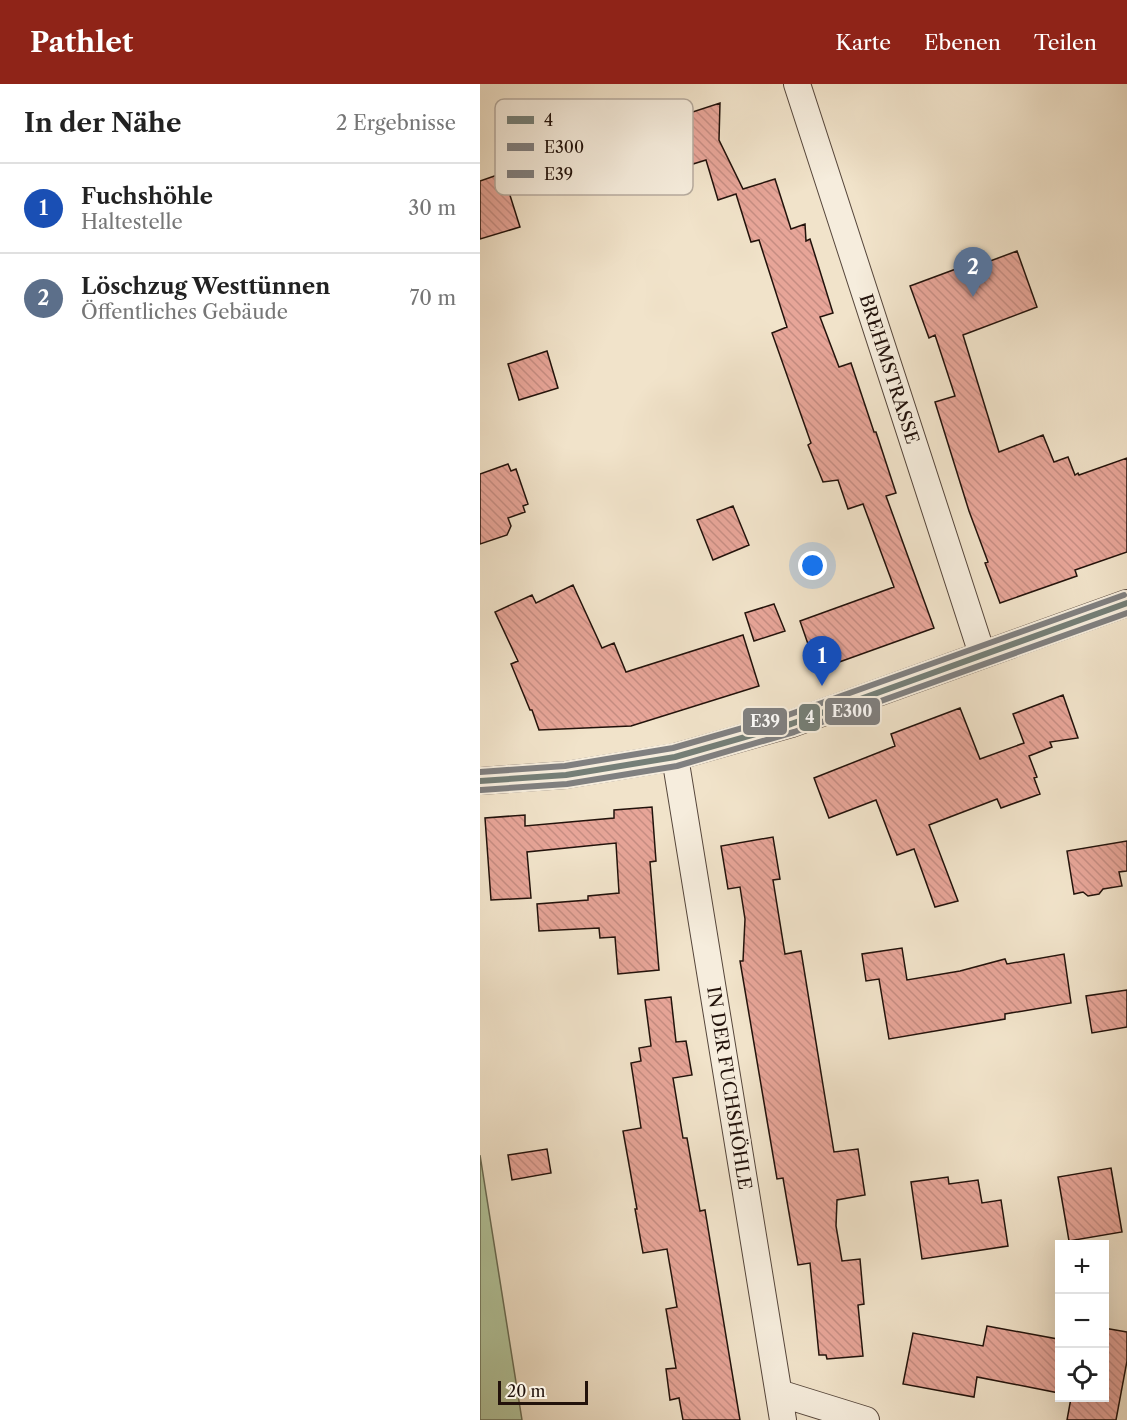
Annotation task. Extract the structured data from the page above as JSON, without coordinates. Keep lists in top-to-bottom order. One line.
{"streets":{"street":["BREHMSTRASSE","IN DER FUCHSHÖHLE"]},"lines":["transit line E39","transit line 4","transit line E300"],"legend":["4","E300","E39"],"scale_bar":"20 m","page":{"header":"Pathlet","nav":["Karte","Ebenen","Teilen"],"heading":["In der Nähe","2 Ergebnisse"],"list":[{"mark":"1","name":"Fuchshöhle","note":"Haltestelle","value":"30 m"},{"mark":"2","name":"Löschzug Westtünnen","note":"Öffentliches Gebäude","value":"70 m"}],"pins":["2","1"],"map_buttons":["+","−"],"scale":"20 m"}}
